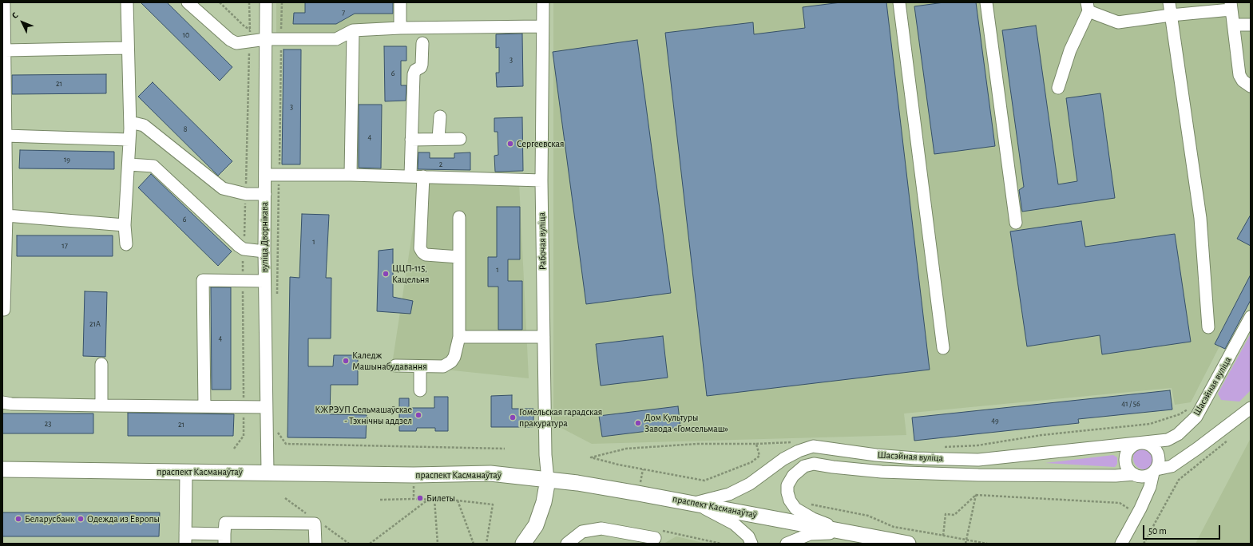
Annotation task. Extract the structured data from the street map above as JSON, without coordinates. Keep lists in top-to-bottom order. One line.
{"streets":{"main road":["праспект Касманаўтаў"],"street":["вуліца Дворнікава","Рабочая вуліца","Шасэйная вуліца"]},"crossings":[["вуліца Дворнікава","праспект Касманаўтаў"],["Рабочая вуліца","праспект Касманаўтаў"],["Шасэйная вуліца","праспект Касманаўтаў"]],"places":["Сергеевская","ЦЦП-115, Кацельня","Каледж Машынабудавання","КЖРЭУП Сельмашаўскае - Тэхнічны аддзел","Гомельская гарадская пракуратура","Дом Культуры Завода «Гомсельмаш»","Билеты","Беларусбанк","Одежда из Европы"],"house_numbers":["7","10","3","6","21","3","8","4","19","2","6","1","17","1","21А","4","41 / 56","49","23","21"],"scale_bar":"50 m","north":"top left"}
